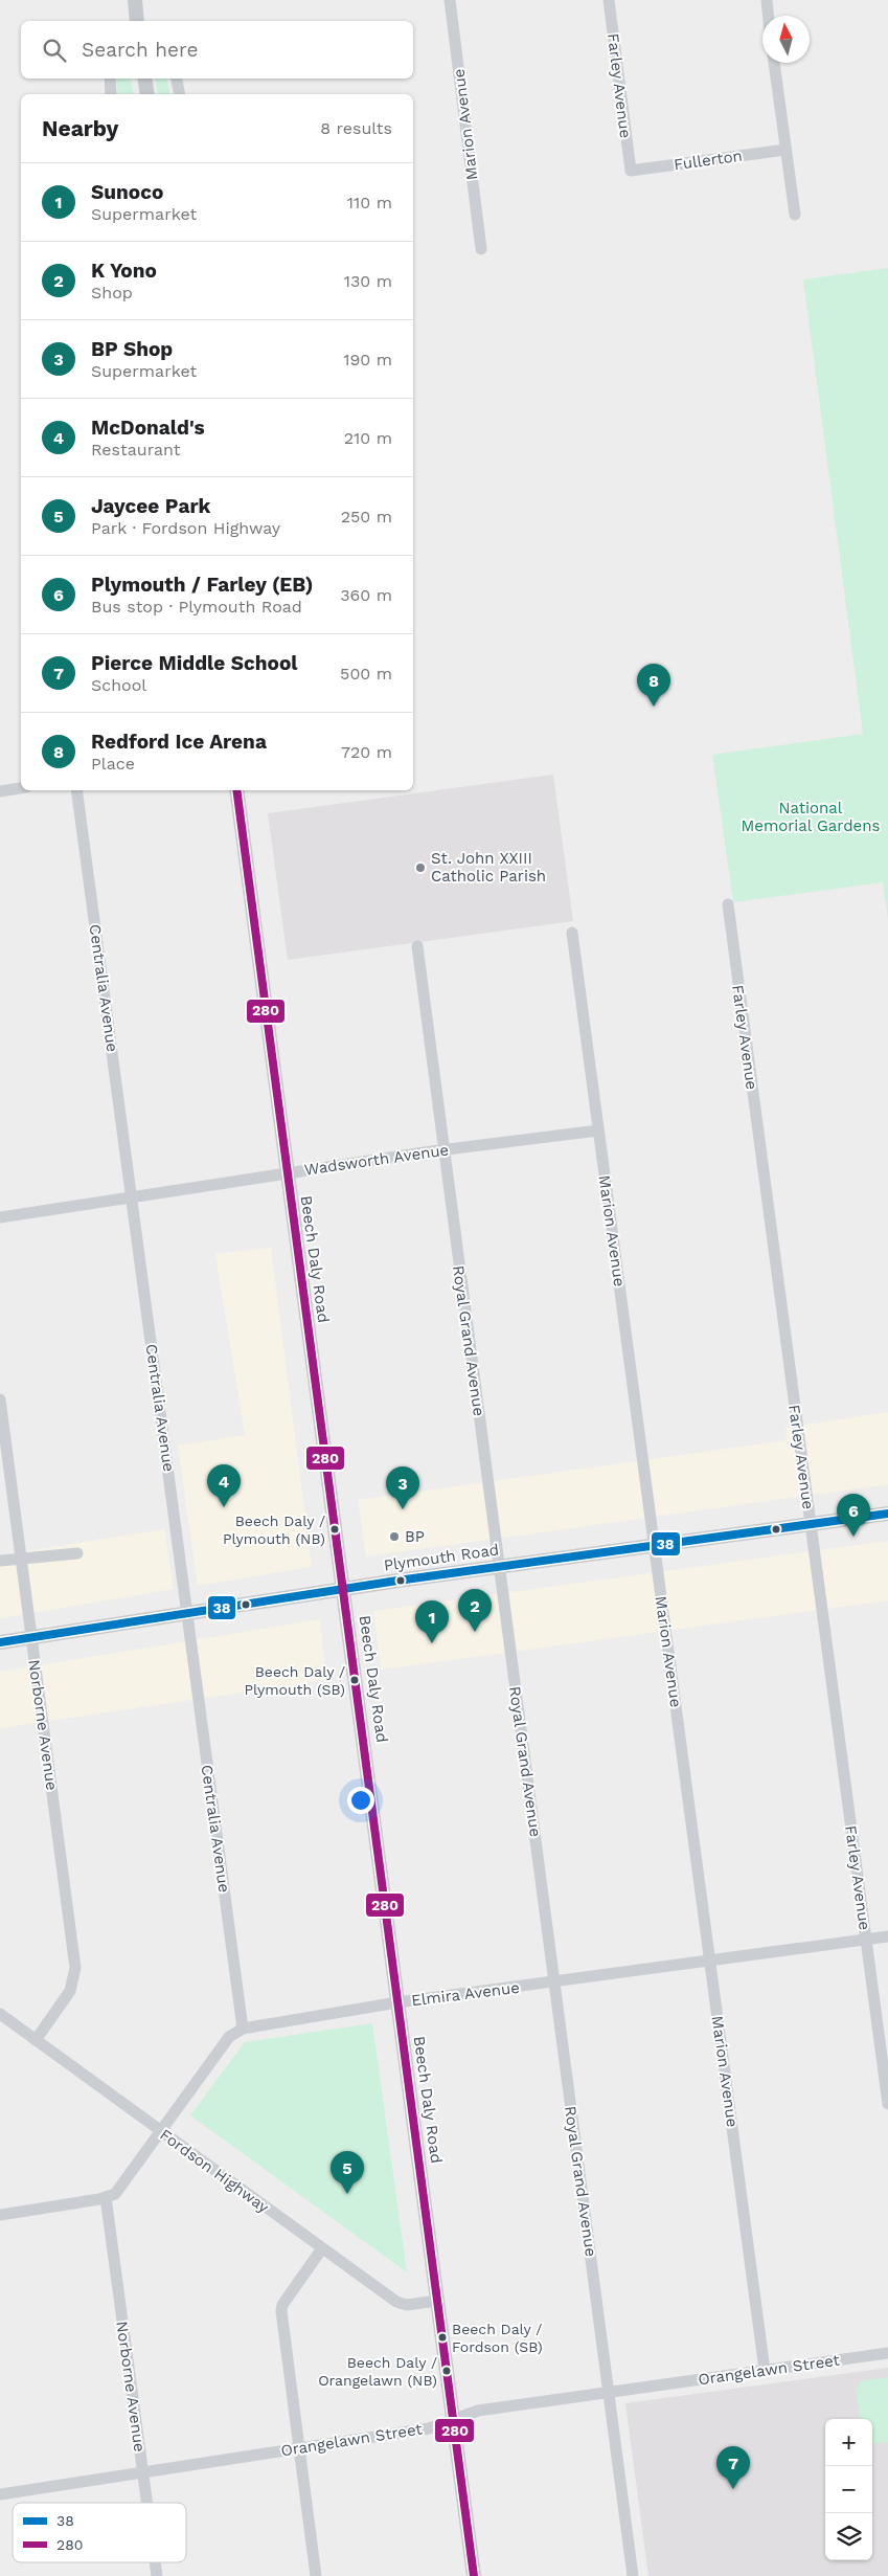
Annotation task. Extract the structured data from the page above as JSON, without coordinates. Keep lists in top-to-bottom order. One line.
{"streets":{"main road":["Beech Daly Road","Plymouth Road"],"street":["Farley Avenue","Marion Avenue","Fullerton","Centralia Avenue","Wadsworth Avenue","Royal Grand Avenue","Norborne Avenue","Elmira Avenue","Fordson Highway","Orangelawn Street"]},"crossings":[["Farley Avenue","Fullerton"],["Farley Avenue","Plymouth Road"],["Farley Avenue","Elmira Avenue"],["Marion Avenue","Wadsworth Avenue"],["Marion Avenue","Plymouth Road"],["Marion Avenue","Elmira Avenue"],["Marion Avenue","Orangelawn Street"],["Centralia Avenue","Wadsworth Avenue"],["Centralia Avenue","Plymouth Road"],["Centralia Avenue","Elmira Avenue"],["Wadsworth Avenue","Beech Daly Road"],["Wadsworth Avenue","Royal Grand Avenue"],["Beech Daly Road","Plymouth Road"],["Beech Daly Road","Elmira Avenue"],["Beech Daly Road","Fordson Highway"],["Beech Daly Road","Orangelawn Street"],["Royal Grand Avenue","Plymouth Road"],["Royal Grand Avenue","Elmira Avenue"],["Royal Grand Avenue","Orangelawn Street"],["Plymouth Road","Norborne Avenue"],["Norborne Avenue","Fordson Highway"],["Norborne Avenue","Orangelawn Street"]],"parks":["National Memorial Gardens"],"places":["St. John XXIII Catholic Parish","Beech Daly / Plymouth (NB)","BP","Beech Daly / Plymouth (SB)","Beech Daly / Fordson (SB)","Beech Daly / Orangelawn (NB)"],"lines":["transit line 280","transit line 38"],"legend":["38","280"],"north":"top","page":{"search":"Search here","heading":["Nearby","8 results"],"list":[{"mark":"1","name":"Sunoco","note":"Supermarket","value":"110 m"},{"mark":"2","name":"K Yono","note":"Shop","value":"130 m"},{"mark":"3","name":"BP Shop","note":"Supermarket","value":"190 m"},{"mark":"4","name":"McDonald's","note":"Restaurant","value":"210 m"},{"mark":"5","name":"Jaycee Park","note":"Park · Fordson Highway","value":"250 m"},{"mark":"6","name":"Plymouth / Farley (EB)","note":"Bus stop · Plymouth Road","value":"360 m"},{"mark":"7","name":"Pierce Middle School","note":"School","value":"500 m"},{"mark":"8","name":"Redford Ice Arena","note":"Place","value":"720 m"}],"pins":["8","4","3","6","2","1","5","7"],"map_buttons":["+","−"]}}
